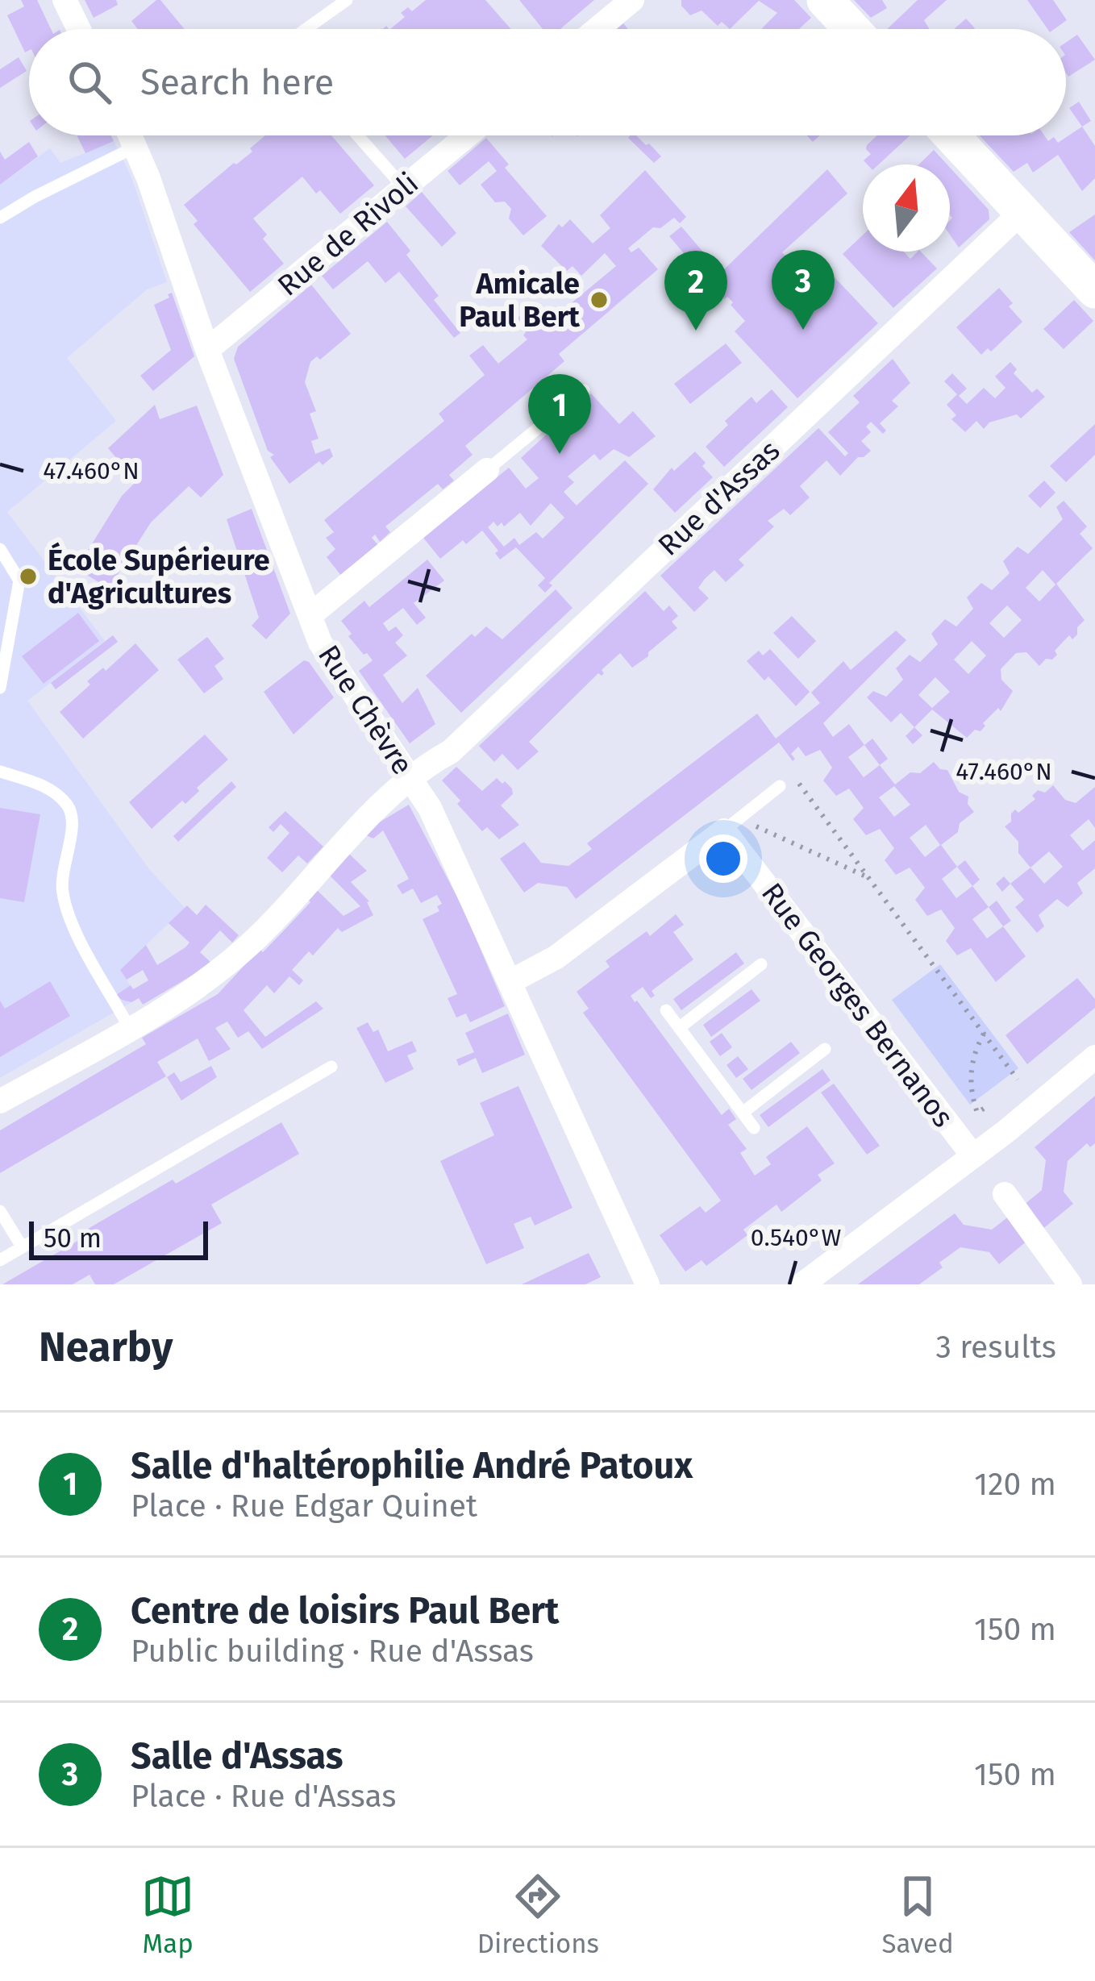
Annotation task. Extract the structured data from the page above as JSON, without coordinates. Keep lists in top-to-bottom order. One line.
{"streets":{"street":["Rue de Rivoli","Rue d'Assas","Rue Chèvre","Rue Georges Bernanos"]},"crossings":[["Rue de Rivoli","Rue Chèvre"],["Rue d'Assas","Rue Chèvre"]],"places":["Amicale Paul Bert","École Supérieure d'Agricultures"],"scale_bar":"50 m","north":"top","page":{"search":"Search here","pins":["3","2","1"],"scale":"50 m","heading":["Nearby","3 results"],"list":[{"mark":"1","name":"Salle d'haltérophilie André Patoux","note":"Place · Rue Edgar Quinet","value":"120 m"},{"mark":"2","name":"Centre de loisirs Paul Bert","note":"Public building · Rue d'Assas","value":"150 m"},{"mark":"3","name":"Salle d'Assas","note":"Place · Rue d'Assas","value":"150 m"}],"nav":["Map","Directions","Saved"]},"coordinates":["47.460°N","0.540°W"]}
